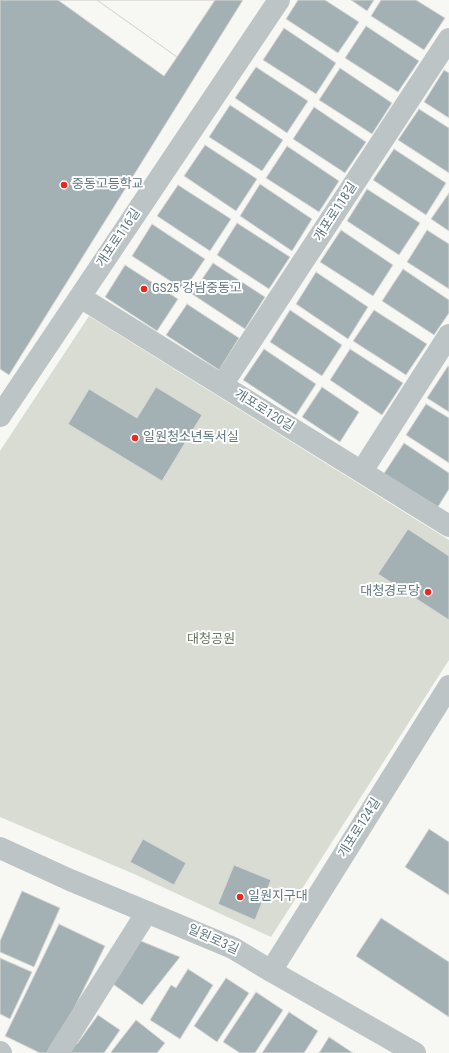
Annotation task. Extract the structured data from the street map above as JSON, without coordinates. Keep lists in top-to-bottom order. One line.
{"streets":{"street":["개포로118길","개포로116길","개포로120길","개포로124길","일원로3길"]},"crossings":[["개포로118길","개포로120길"],["개포로116길","개포로120길"],["개포로124길","일원로3길"]],"parks":["대청공원"],"places":["중동고등학교","GS25 강남중동고","일원청소년독서실","대청경로당","일원지구대"]}
